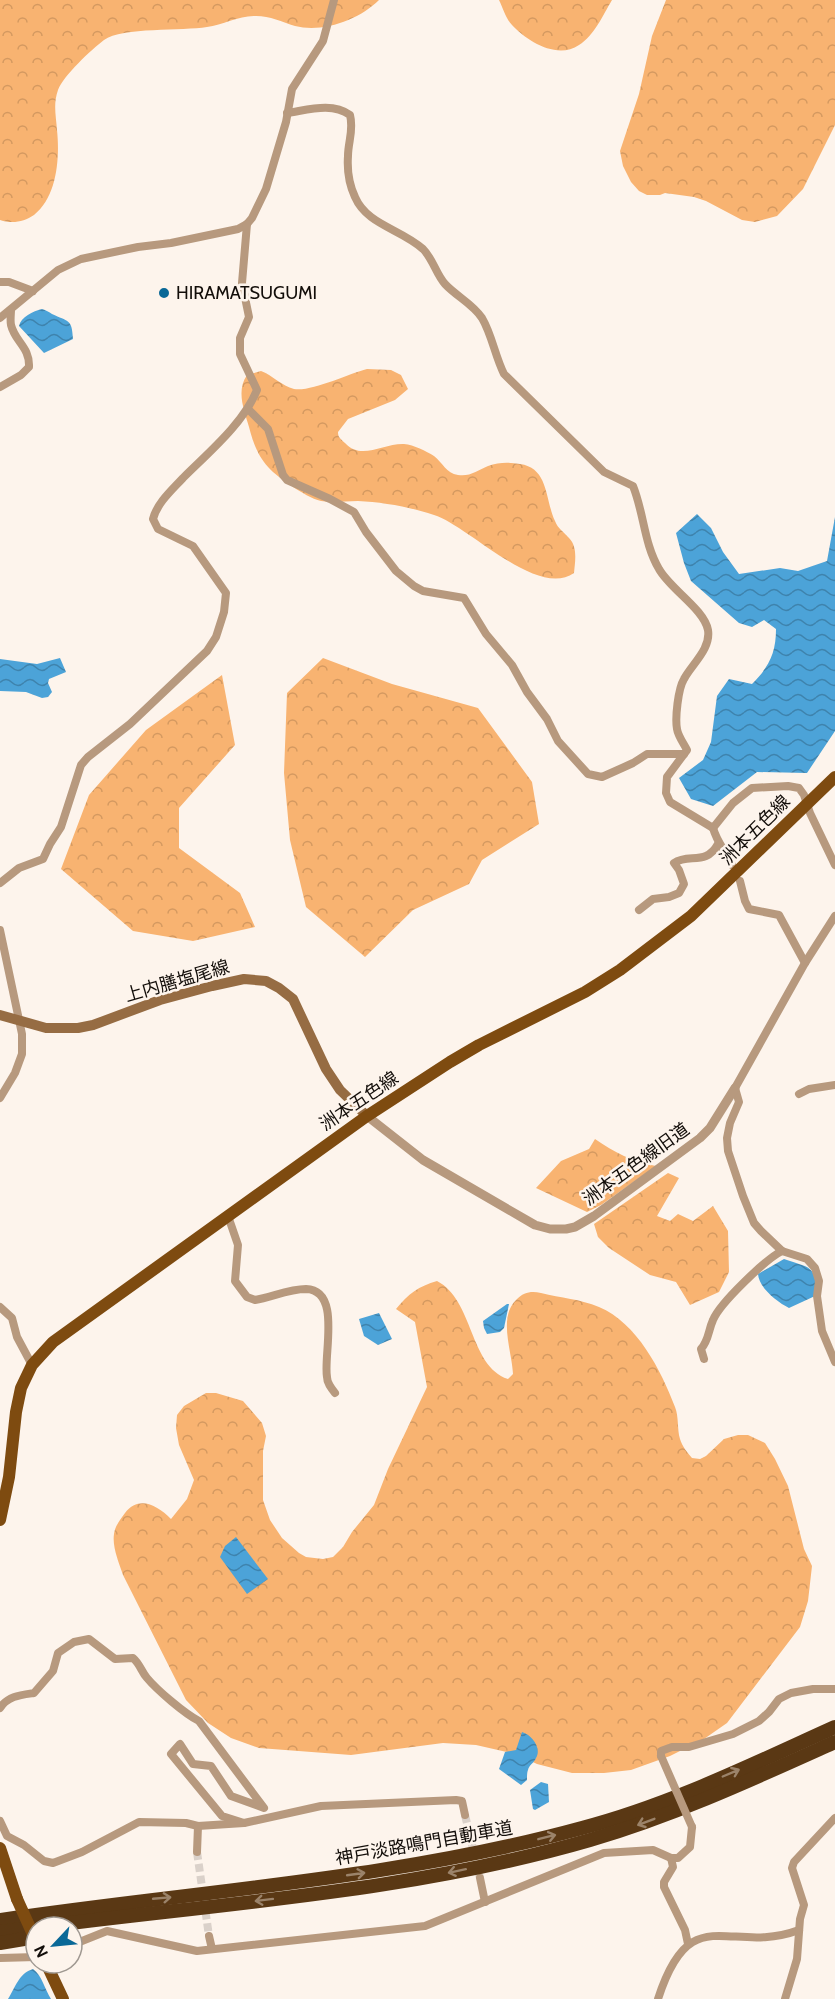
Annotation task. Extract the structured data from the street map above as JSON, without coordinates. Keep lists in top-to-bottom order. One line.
{"streets":{"highway":["神戸淡路鳴門自動車道"],"main road":["洲本五色線","上内膳塩尾線"],"street":["洲本五色線旧道"]},"crossings":[["洲本五色線","上内膳塩尾線"],["洲本五色線","洲本五色線旧道"],["上内膳塩尾線","洲本五色線旧道"]],"places":["HIRAMATSUGUMI"],"north":"bottom left"}
